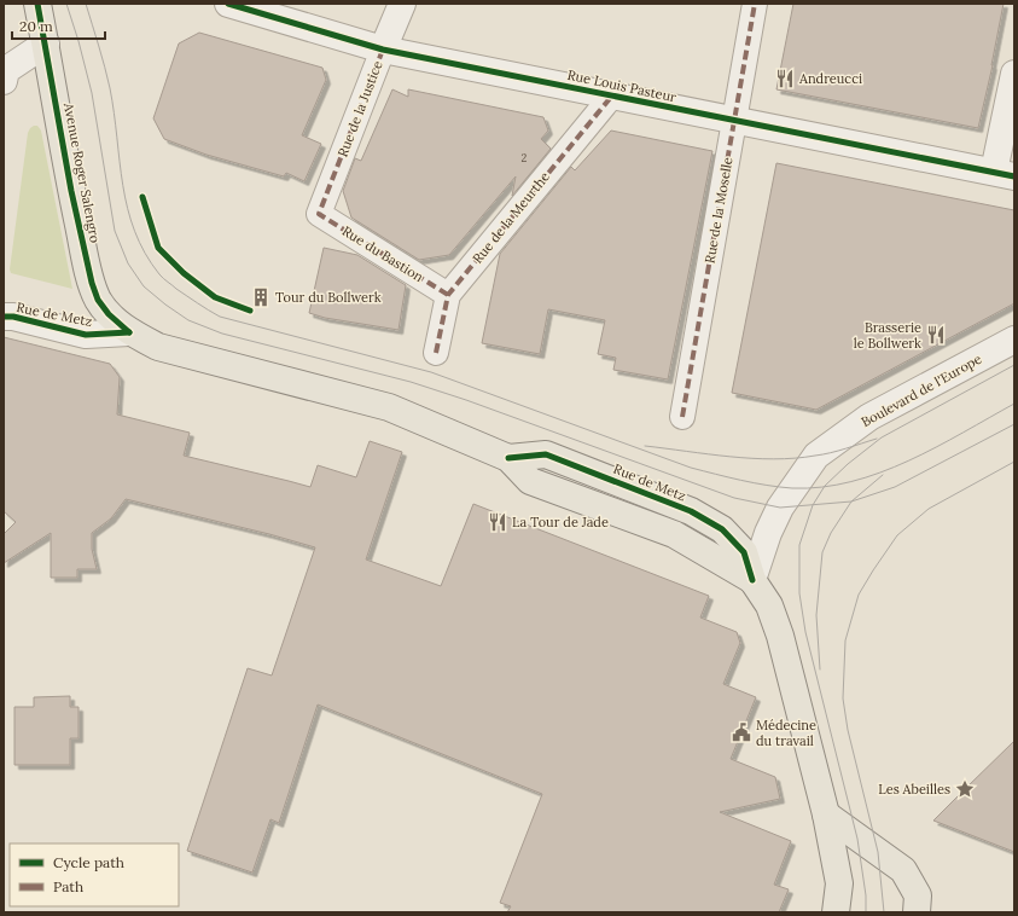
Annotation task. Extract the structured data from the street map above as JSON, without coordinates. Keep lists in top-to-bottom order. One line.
{"streets":{"main road":["Avenue Roger Salengro"],"street":["Rue Louis Pasteur","Rue de la Justice","Rue de la Moselle","Rue de la Meurthe","Rue du Bastion","Rue de Metz","Boulevard de l'Europe"]},"crossings":[["Rue Louis Pasteur","Rue de la Justice"],["Rue Louis Pasteur","Rue de la Moselle"],["Rue Louis Pasteur","Rue de la Meurthe"],["Rue de la Justice","Rue du Bastion"],["Avenue Roger Salengro","Rue de Metz"],["Rue de la Meurthe","Rue du Bastion"]],"places":{"restaurant":["Andreucci","Brasserie le Bollwerk","La Tour de Jade"],"building":["Tour du Bollwerk"],"public building":["Médecine du travail"],"place":["Les Abeilles"]},"house_numbers":["2"],"legend":["Cycle path","Path"],"scale_bar":"20 m"}
